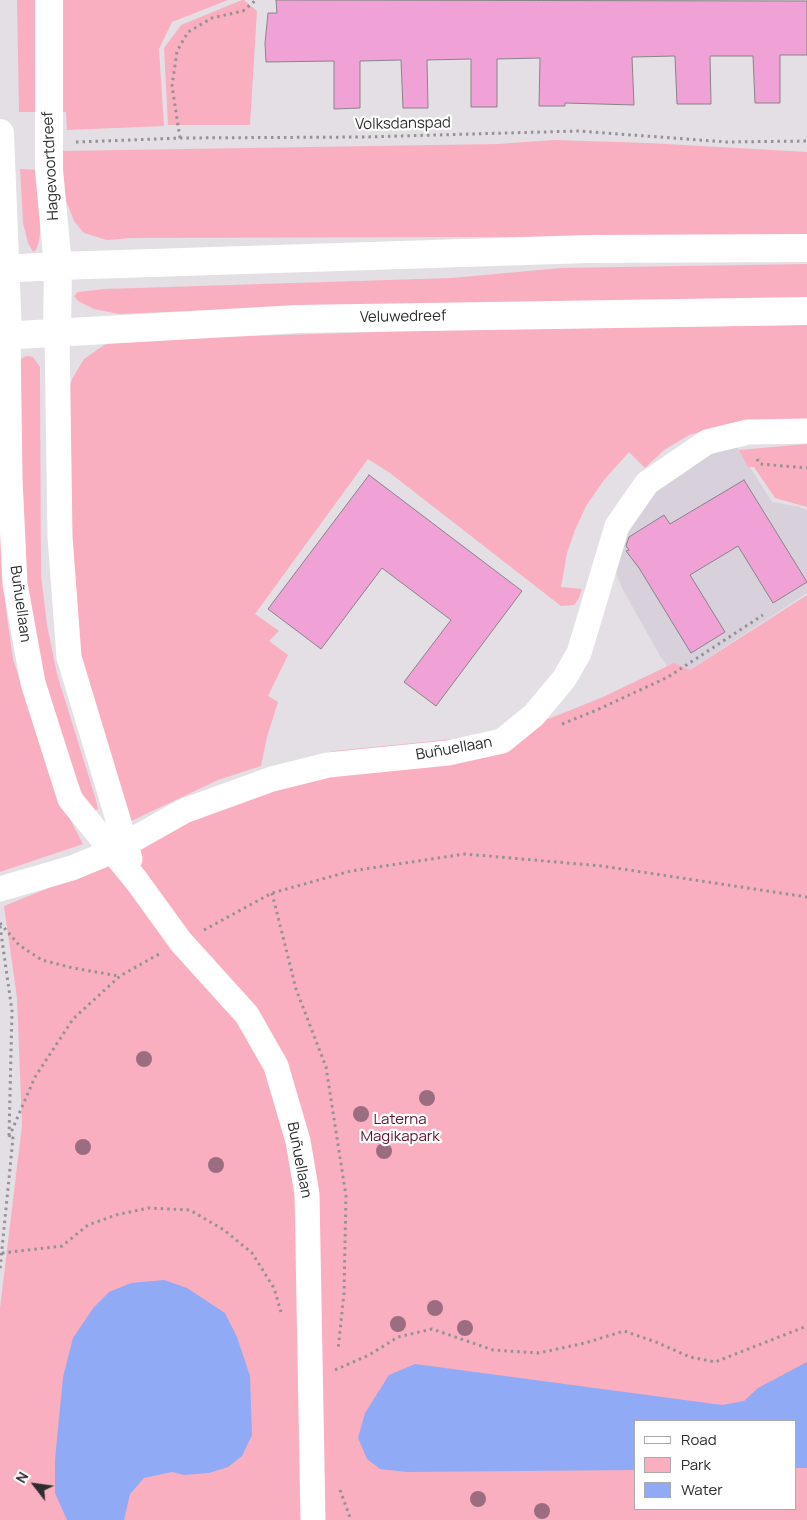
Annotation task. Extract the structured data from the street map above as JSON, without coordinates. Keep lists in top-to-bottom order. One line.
{"streets":{"main road":["Hagevoortdreef","Veluwedreef"],"street":["Buñuellaan"],"path":["Volksdanspad"]},"crossings":[["Hagevoortdreef","Veluwedreef"],["Hagevoortdreef","Buñuellaan"],["Veluwedreef","Buñuellaan"]],"parks":["Laterna Magikapark"],"legend":["Road","Park","Water"],"north":"top left"}
